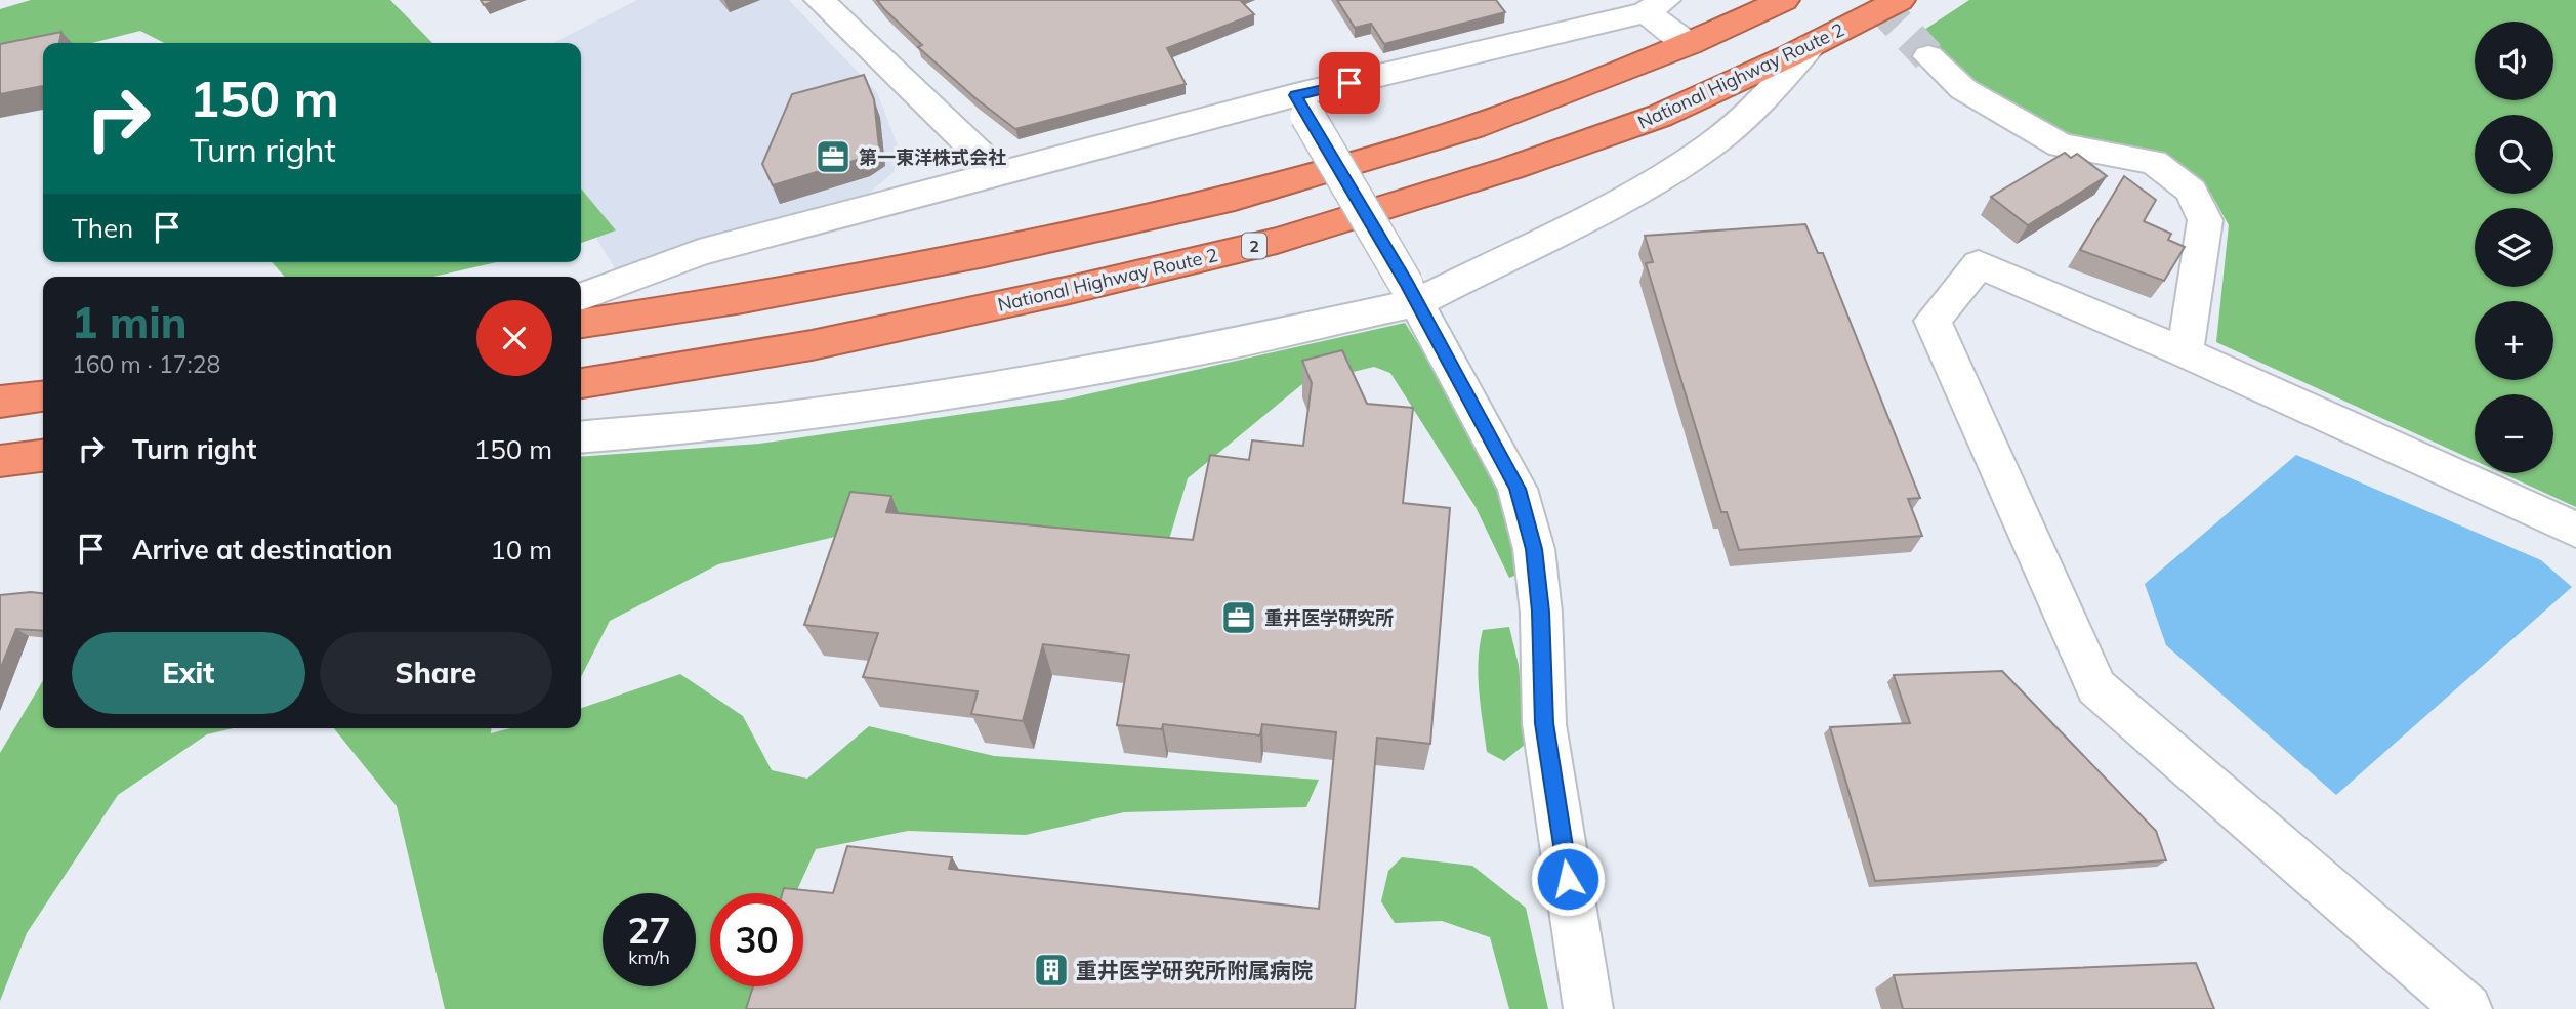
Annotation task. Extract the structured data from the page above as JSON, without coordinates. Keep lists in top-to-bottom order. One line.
{"streets":{"highway":["National Highway Route 2","2"]},"places":{"office":["第一東洋株式会社","重井医学研究所"],"building":["重井医学研究所附属病院"]},"page":{"map_buttons":["+","−"],"turn":["150 m","Turn right"],"then":"Then","heading":["1 min","160 m · 17:28"],"list":[{"name":"Turn right","value":"150 m"},{"name":"Arrive at destination","value":"10 m"}],"buttons":["Exit","Share"],"speed":"27 km/h","limit":"30"}}
